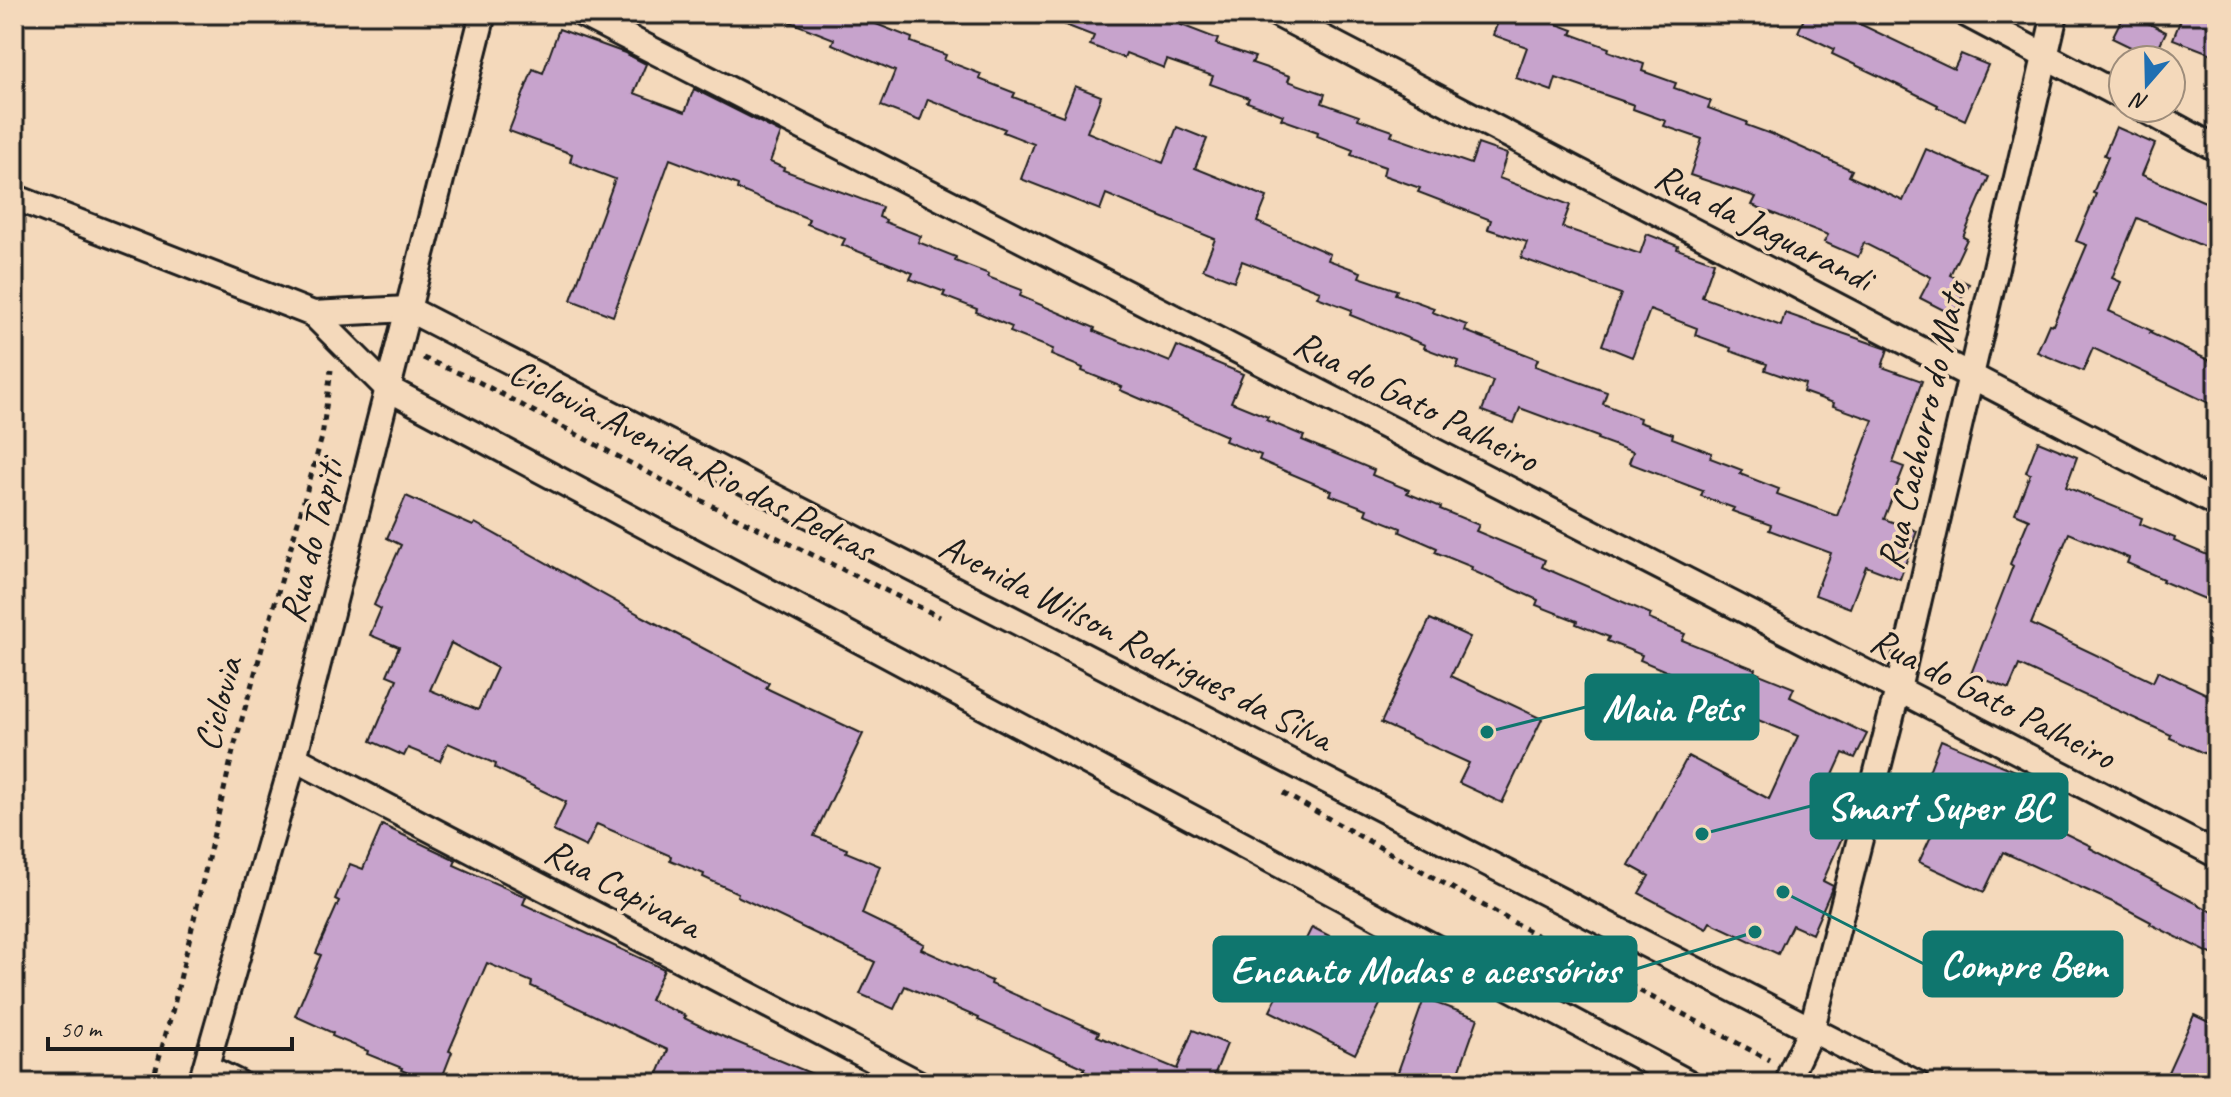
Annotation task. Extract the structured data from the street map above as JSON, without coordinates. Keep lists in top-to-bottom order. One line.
{"streets":{"street":["Rua da Jaguarandi","Rua do Gato Palheiro","Rua Cachorro do Mato","Rua do Tapiti","Avenida Wilson Rodrigues da Silva","Rua Capivara"],"path":["Ciclovia Avenida Rio das Pedras","Ciclovia"]},"crossings":[["Rua da Jaguarandi","Rua Cachorro do Mato"],["Rua do Gato Palheiro","Rua Cachorro do Mato"],["Rua Cachorro do Mato","Avenida Wilson Rodrigues da Silva"],["Ciclovia Avenida Rio das Pedras","Rua do Tapiti"],["Rua do Tapiti","Avenida Wilson Rodrigues da Silva"],["Rua do Tapiti","Rua Capivara"]],"places":["Maia Pets","Smart Super BC","Compre Bem","Encanto Modas e acessórios"],"scale_bar":"50 m","north":"bottom"}
